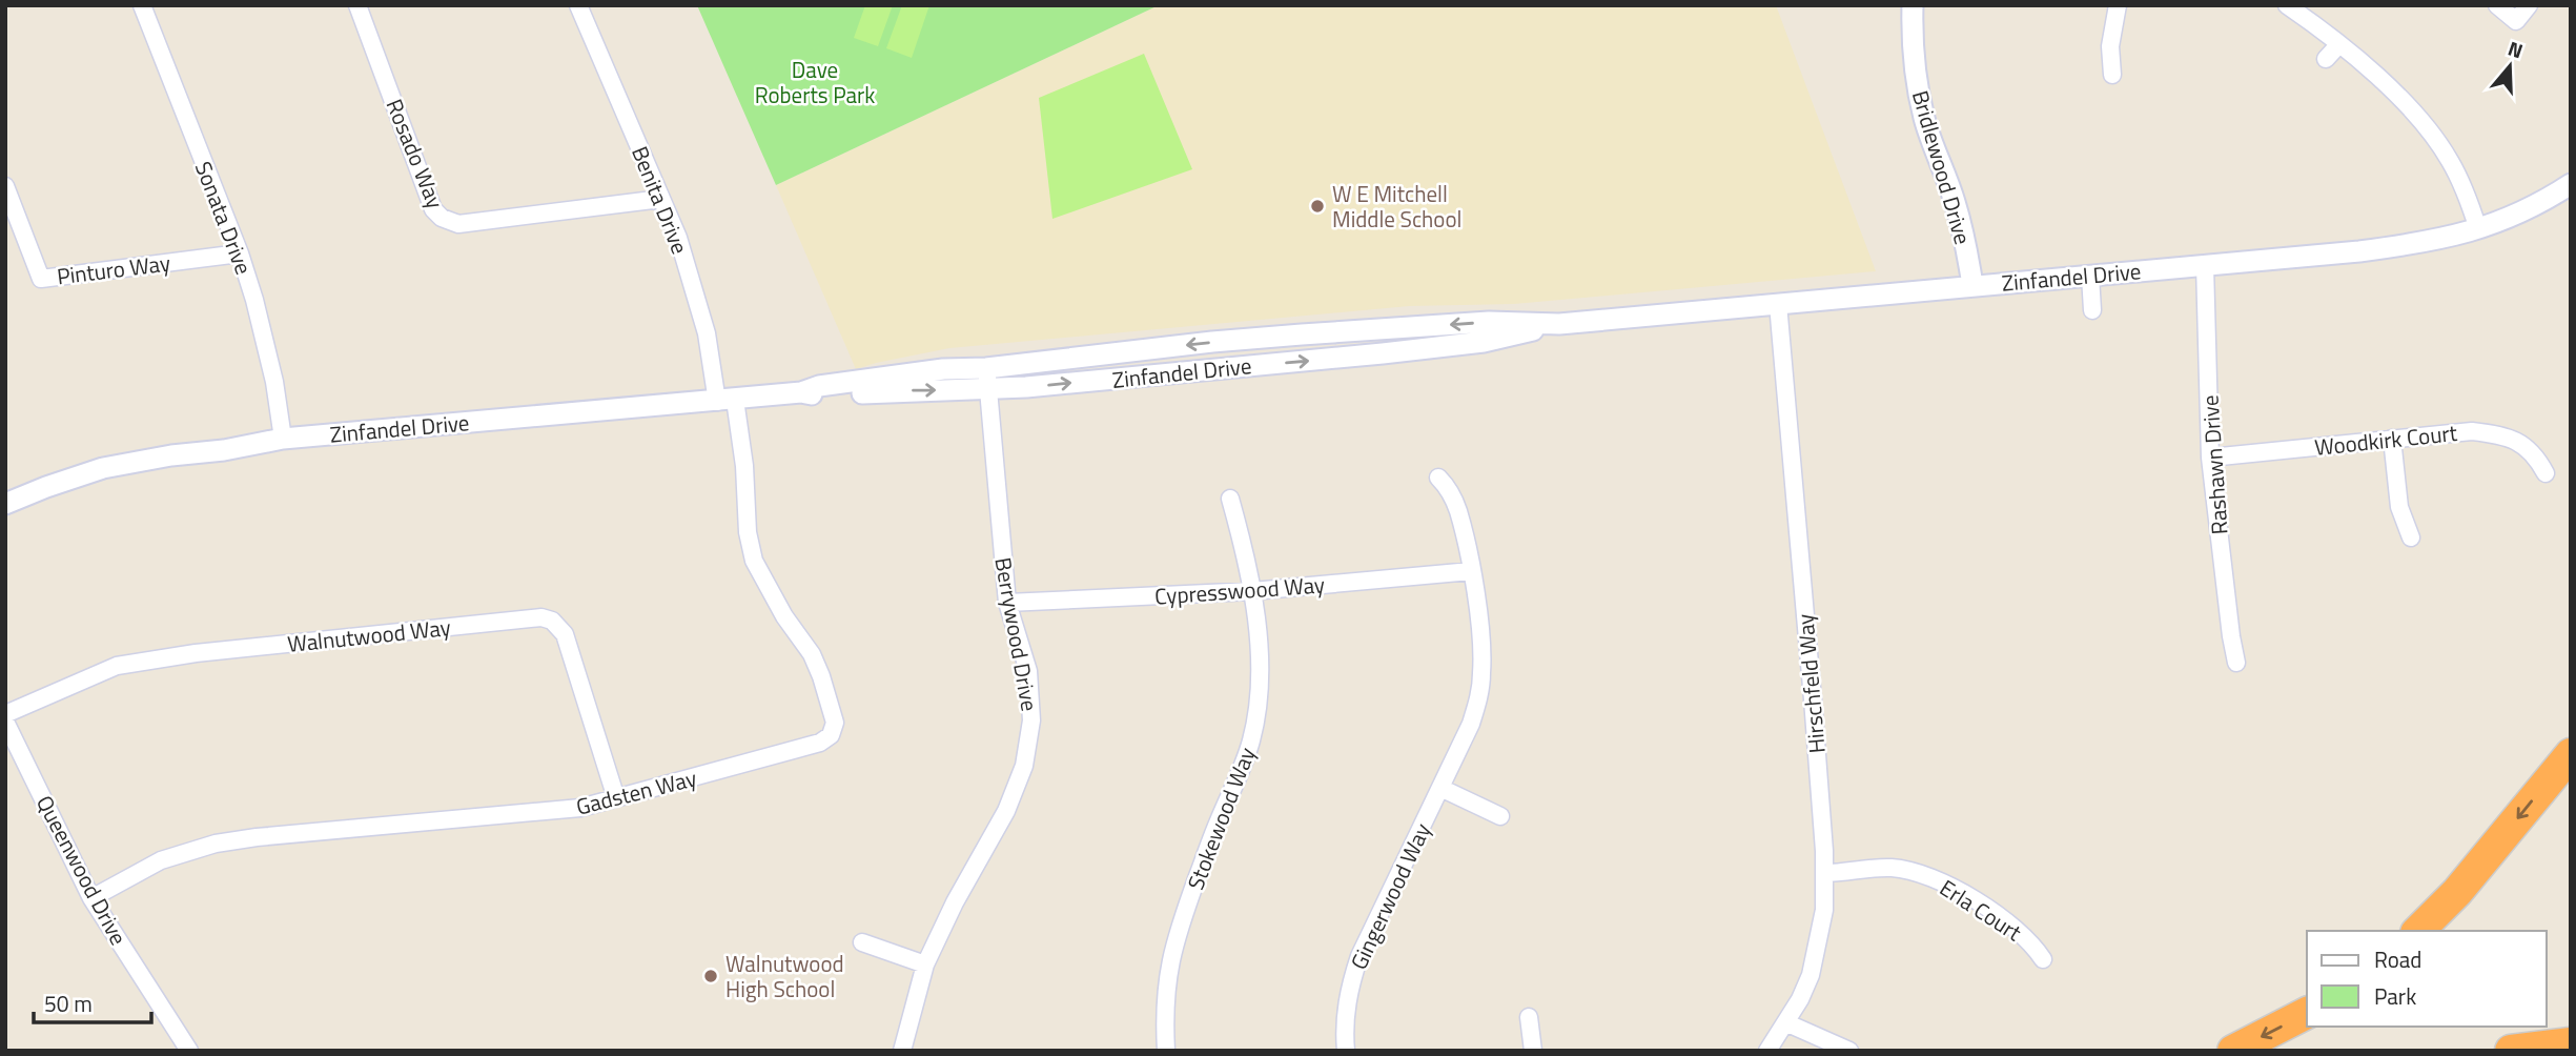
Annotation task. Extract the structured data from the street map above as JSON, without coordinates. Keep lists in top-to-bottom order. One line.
{"streets":{"street":["Rosado Way","Bridlewood Drive","Benita Drive","Sonata Drive","Pinturo Way","Zinfandel Drive","Woodkirk Court","Rashawn Drive","Cypresswood Way","Berrywood Drive","Walnutwood Way","Hirschfeld Way","Gadsten Way","Stokewood Way","Queenwood Drive","Gingerwood Way","Erla Court"]},"crossings":[["Rosado Way","Benita Drive"],["Bridlewood Drive","Zinfandel Drive"],["Benita Drive","Zinfandel Drive"],["Benita Drive","Gadsten Way"],["Sonata Drive","Pinturo Way"],["Sonata Drive","Zinfandel Drive"],["Zinfandel Drive","Rashawn Drive"],["Zinfandel Drive","Berrywood Drive"],["Zinfandel Drive","Hirschfeld Way"],["Zinfandel Drive","Gadsten Way"],["Woodkirk Court","Rashawn Drive"],["Cypresswood Way","Berrywood Drive"],["Cypresswood Way","Stokewood Way"],["Cypresswood Way","Gingerwood Way"],["Walnutwood Way","Gadsten Way"],["Hirschfeld Way","Erla Court"],["Gadsten Way","Queenwood Drive"]],"parks":["Dave Roberts Park"],"places":["W E Mitchell Middle School","Walnutwood High School"],"legend":["Road","Park"],"scale_bar":"50 m","north":"top"}
